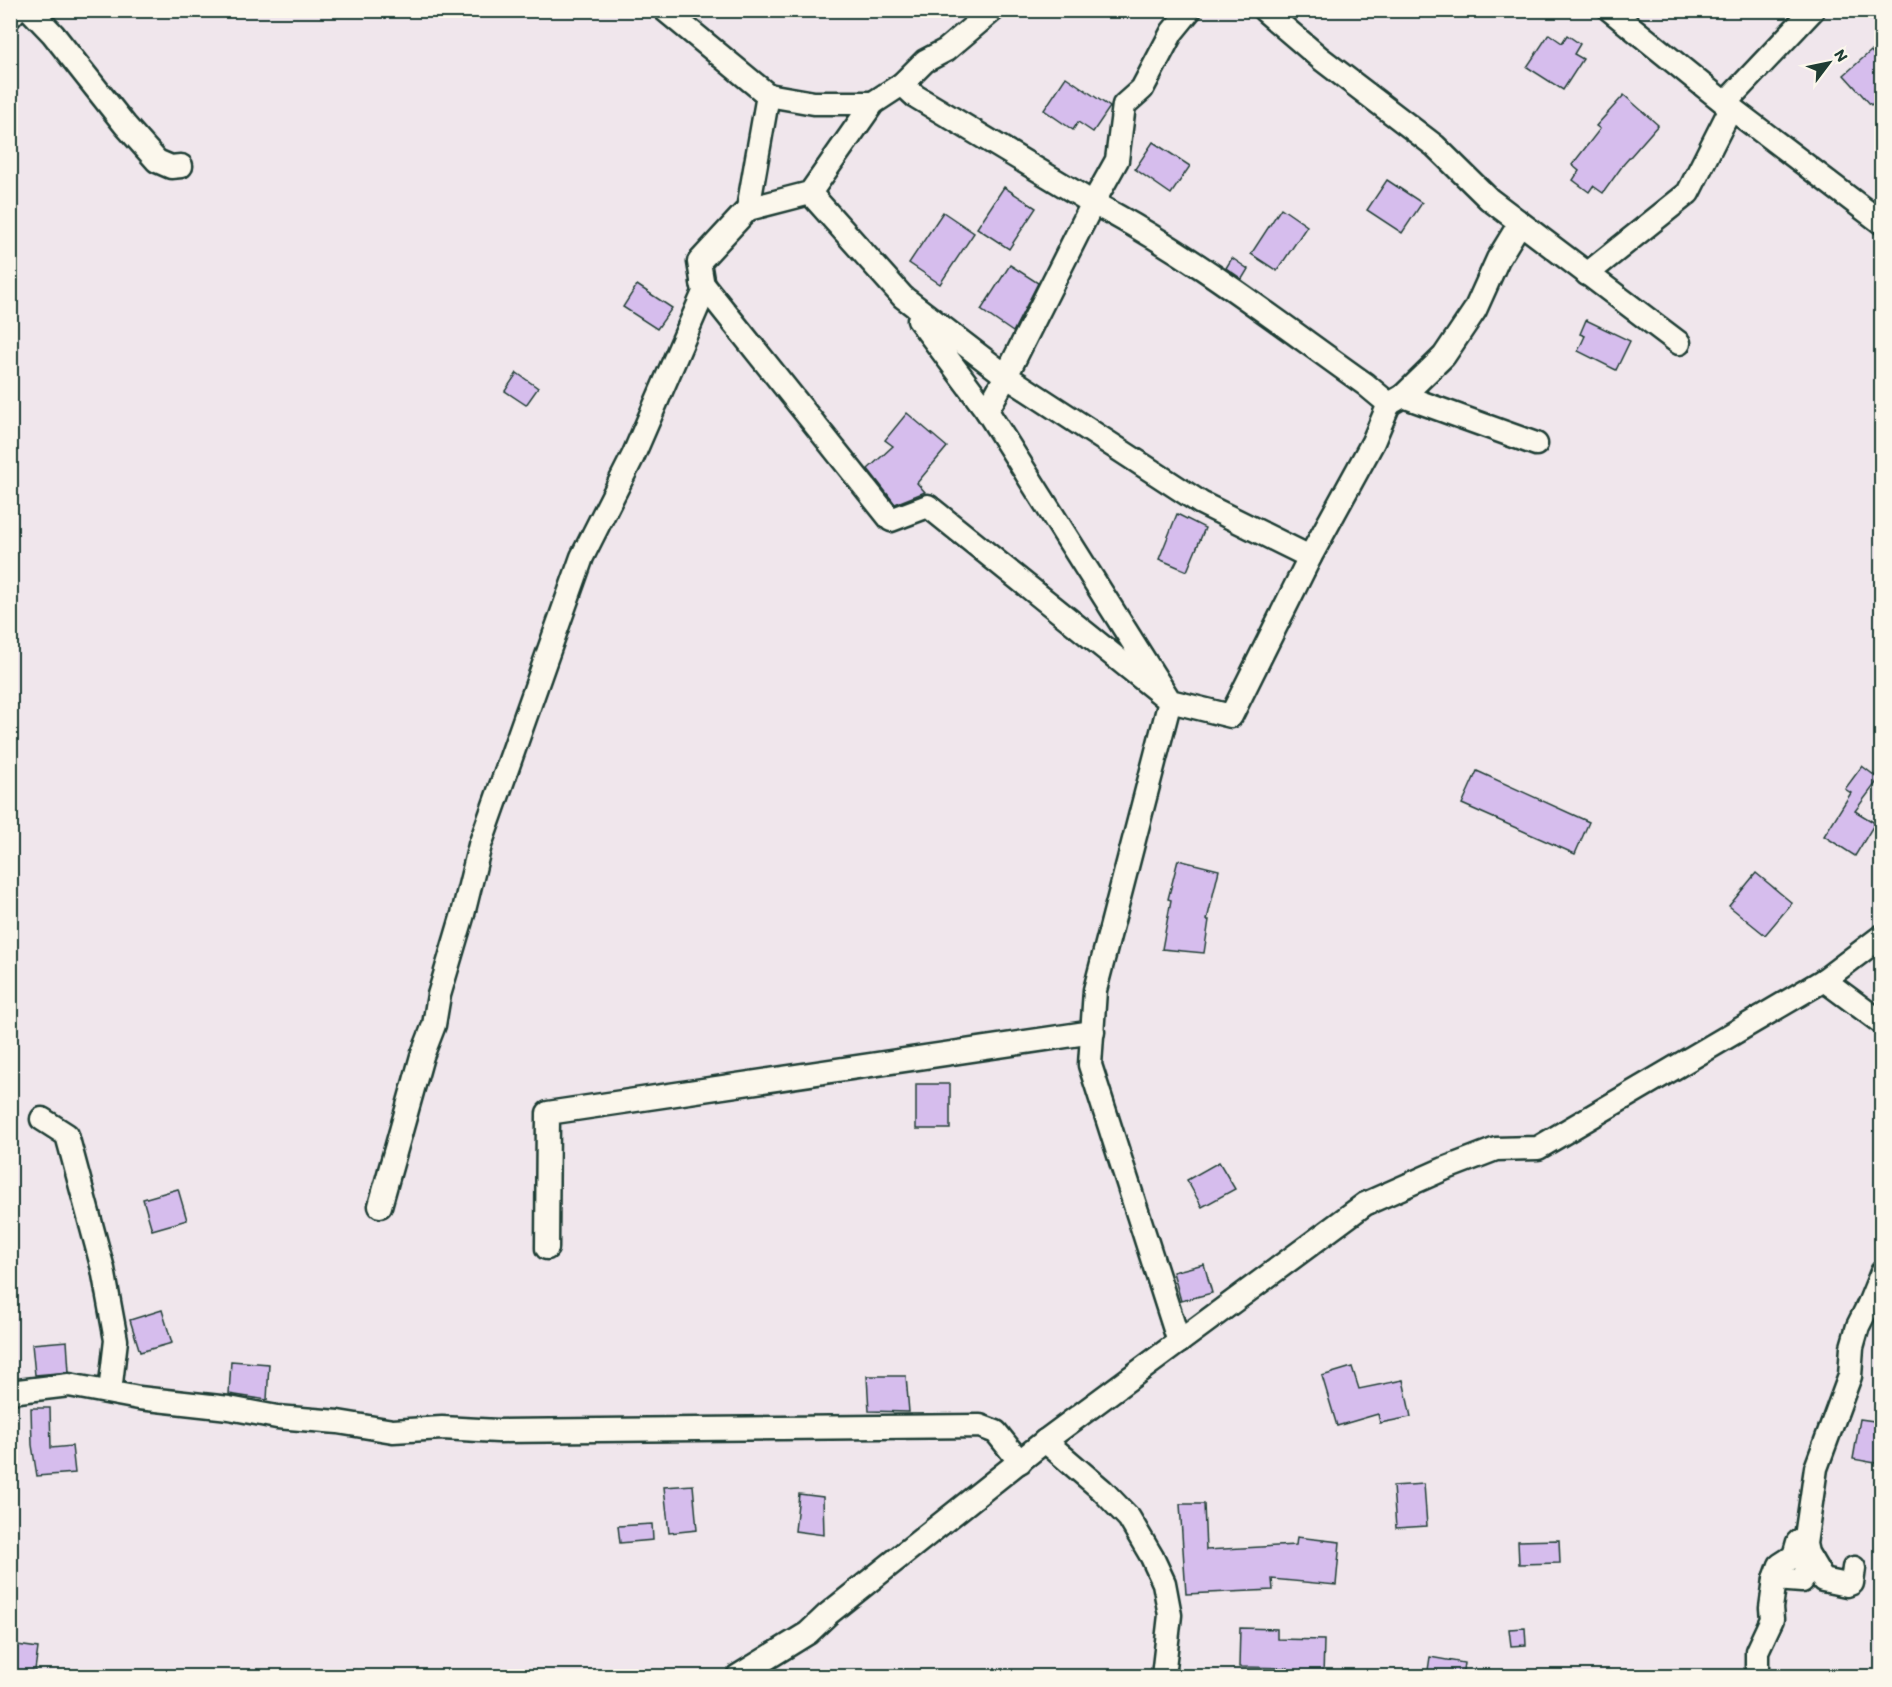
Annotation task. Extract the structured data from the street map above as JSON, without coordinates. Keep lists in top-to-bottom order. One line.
{"north":"top right"}
